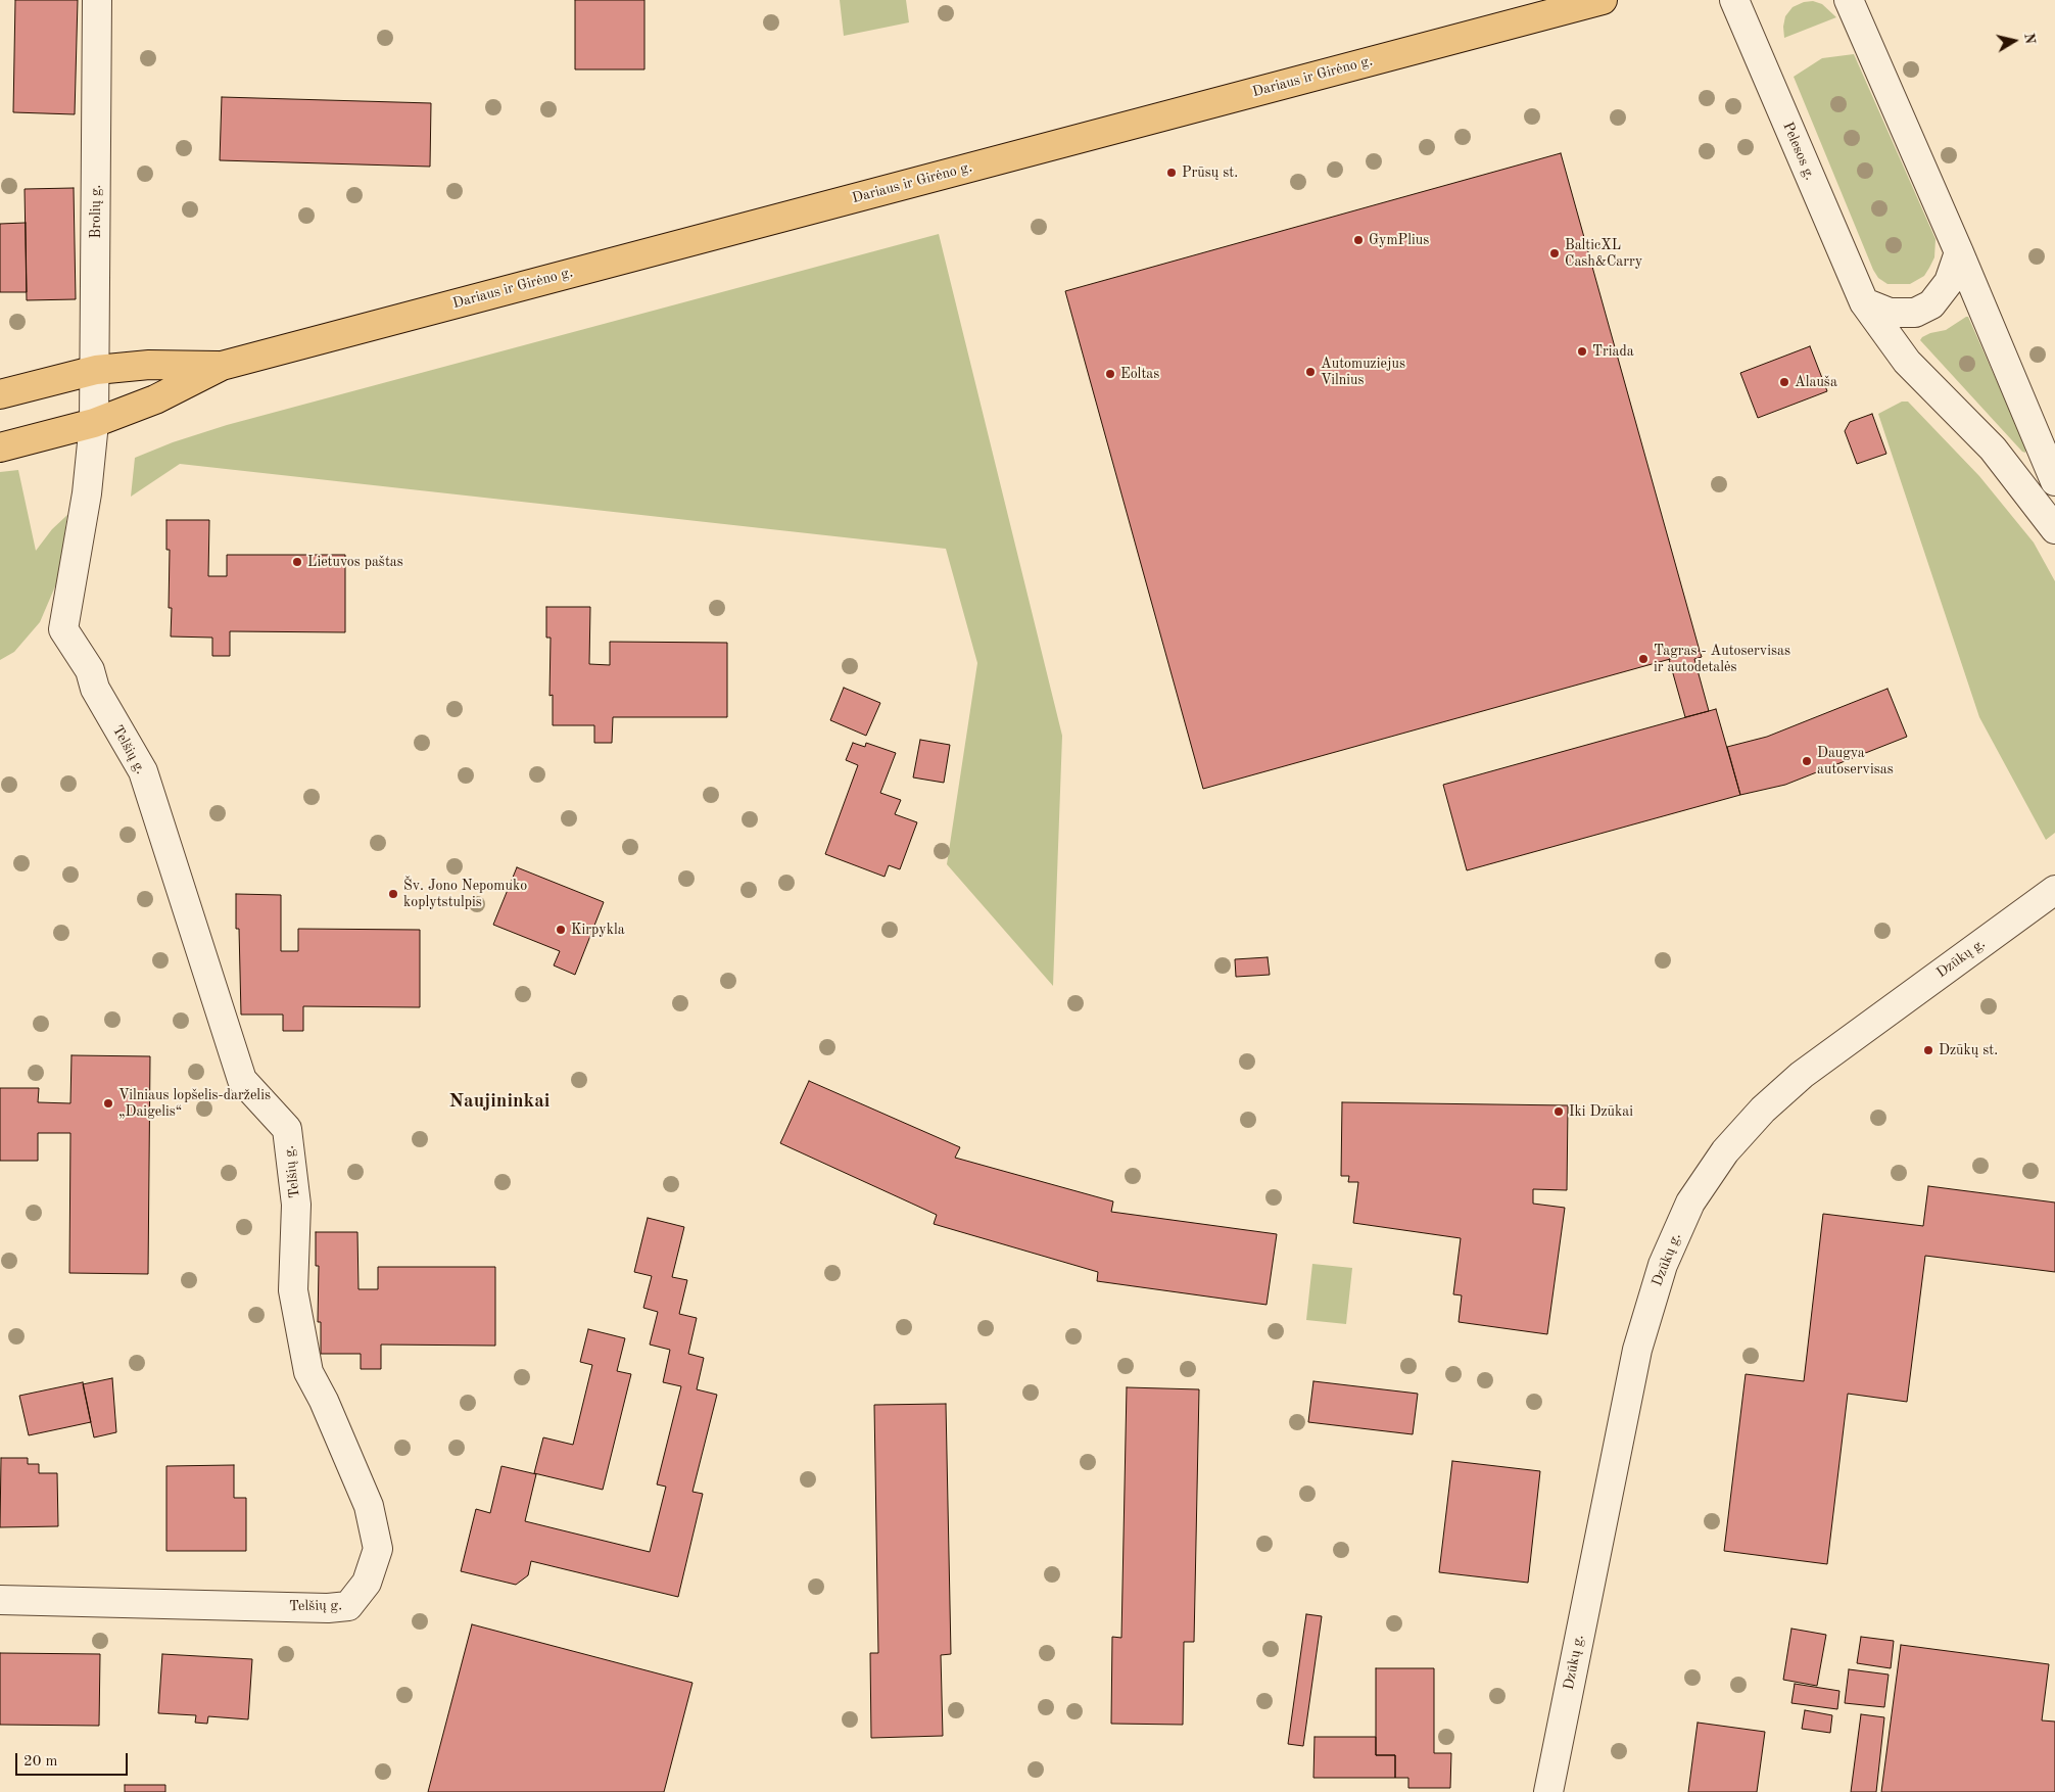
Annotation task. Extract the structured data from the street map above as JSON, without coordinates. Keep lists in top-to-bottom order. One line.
{"streets":{"main road":["Dariaus ir Girėno g."],"street":["Pelesos g.","Brolių g.","Telšių g.","Dzūkų g."]},"crossings":[["Dariaus ir Girėno g.","Brolių g."],["Dariaus ir Girėno g.","Telšių g."],["Brolių g.","Telšių g."]],"districts":["Naujininkai"],"places":["Prūsų st.","GymPlius","BalticXL Cash&Carry","Triada","Automuziejus Vilnius","Eoltas","Alauša","Lietuvos paštas","Tagras - Autoservisas ir autodetalės","Daugva autoservisas","Šv. Jono Nepomuko koplytstulpis","Kirpykla","Dzūkų st.","Vilniaus lopšelis-darželis „Daigelis“","Iki Dzūkai"],"scale_bar":"20 m","north":"right"}
